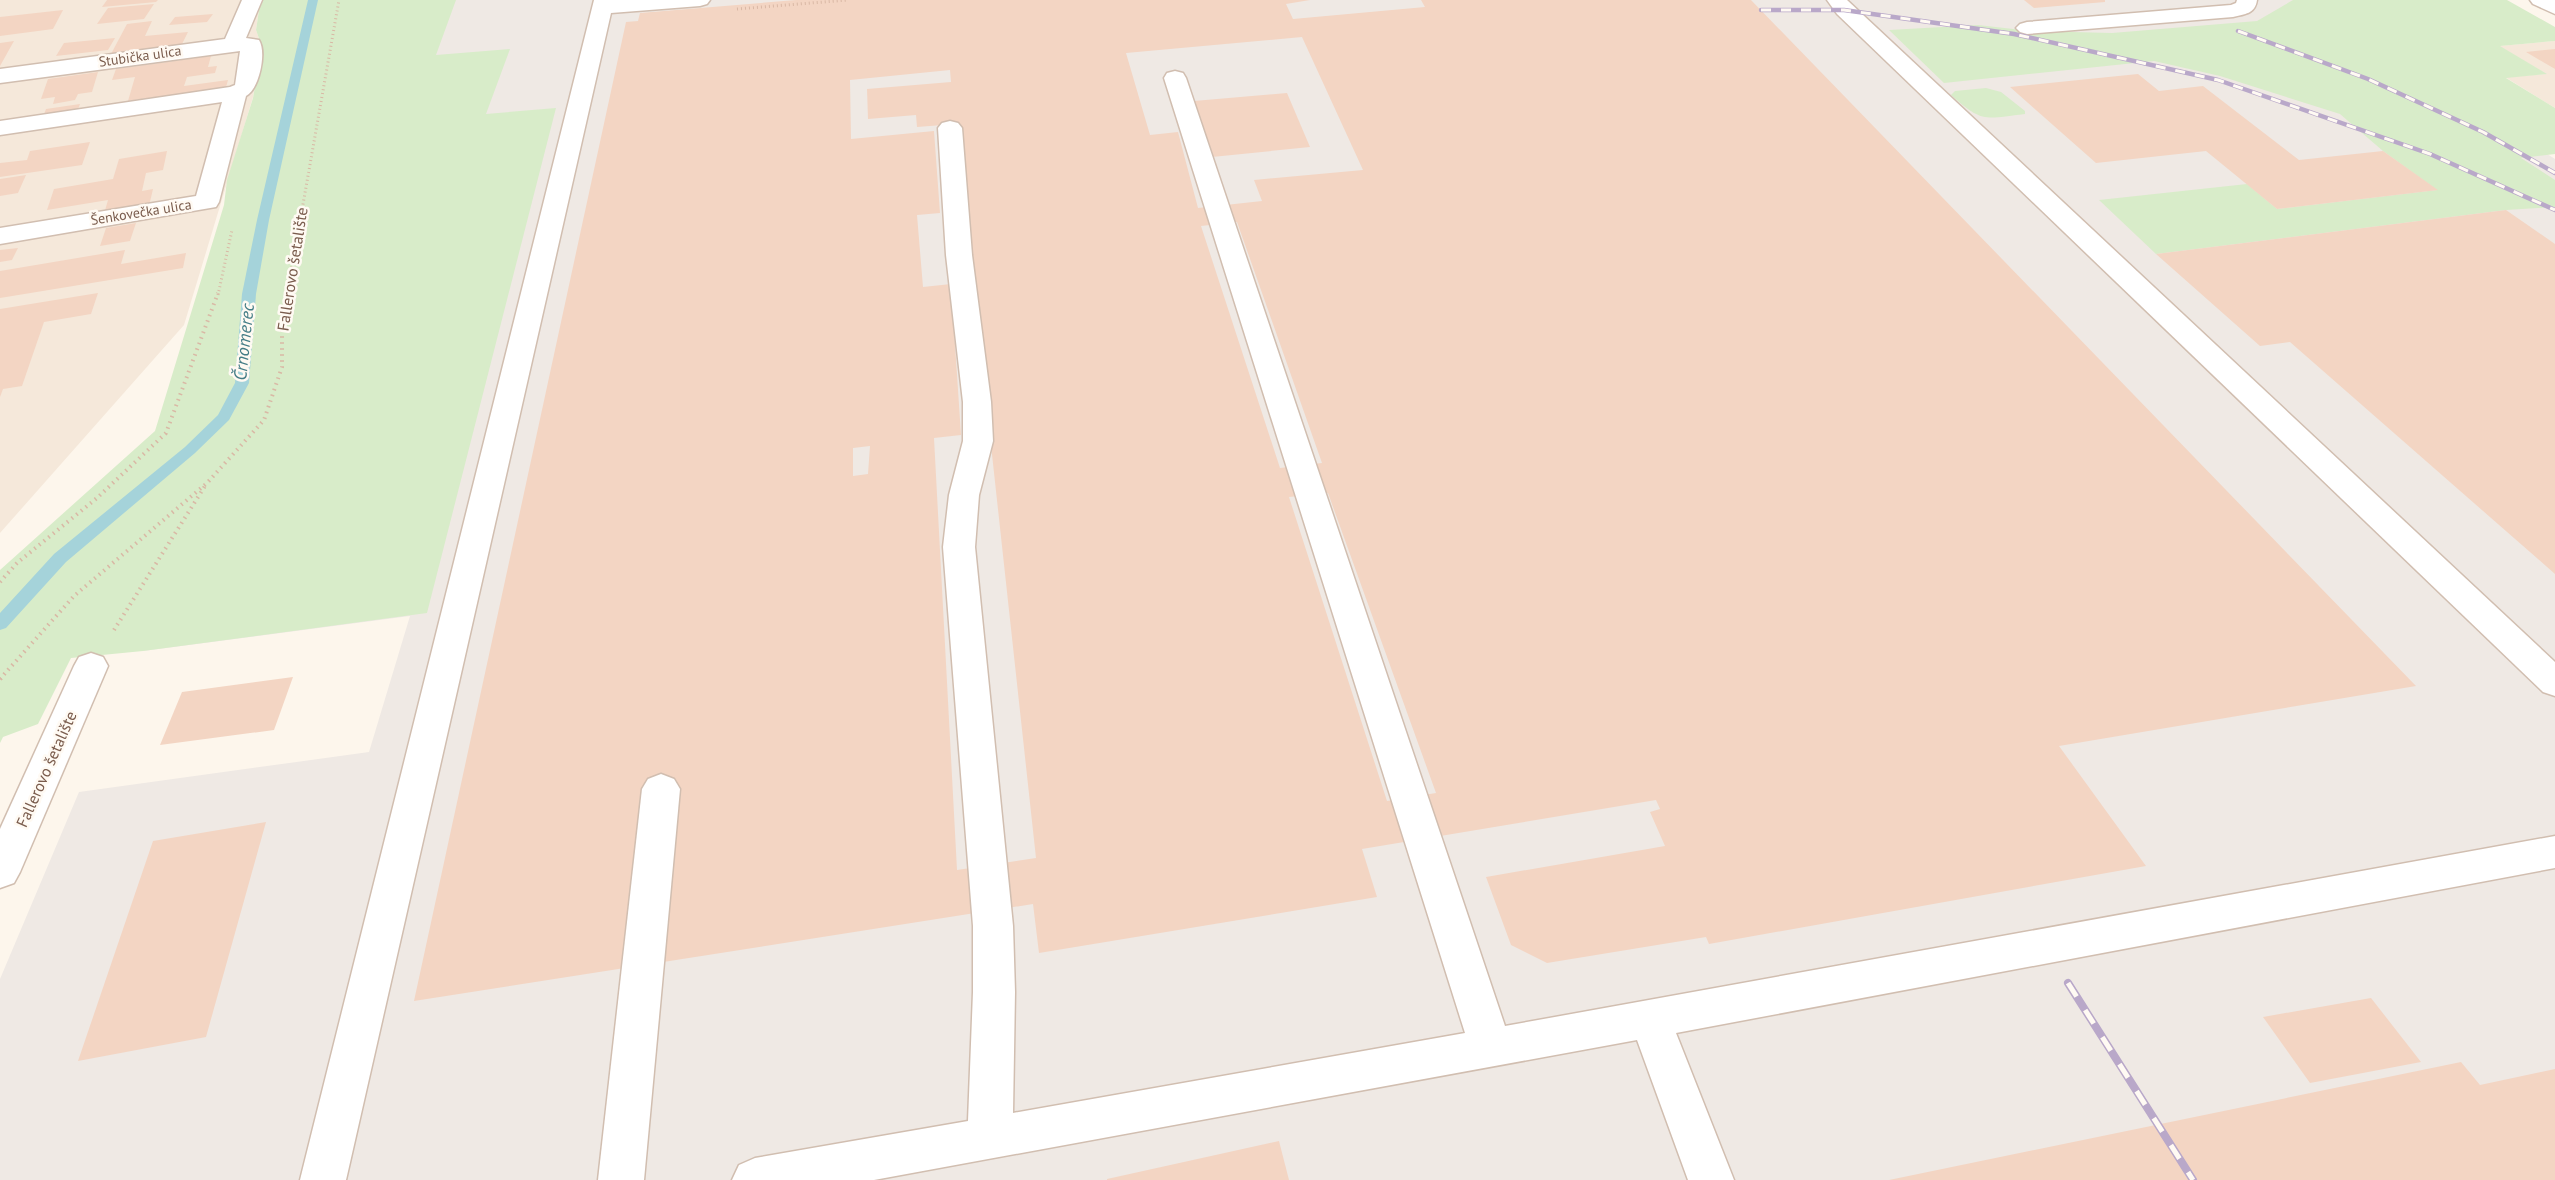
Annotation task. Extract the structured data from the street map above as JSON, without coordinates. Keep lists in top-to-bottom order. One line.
{"streets":{"street":["Stubička ulica","Šenkovečka ulica","Fallerovo šetalište"]},"crossings":[["Stubička ulica","Šenkovečka ulica"]],"water":["Črnomerec"]}
